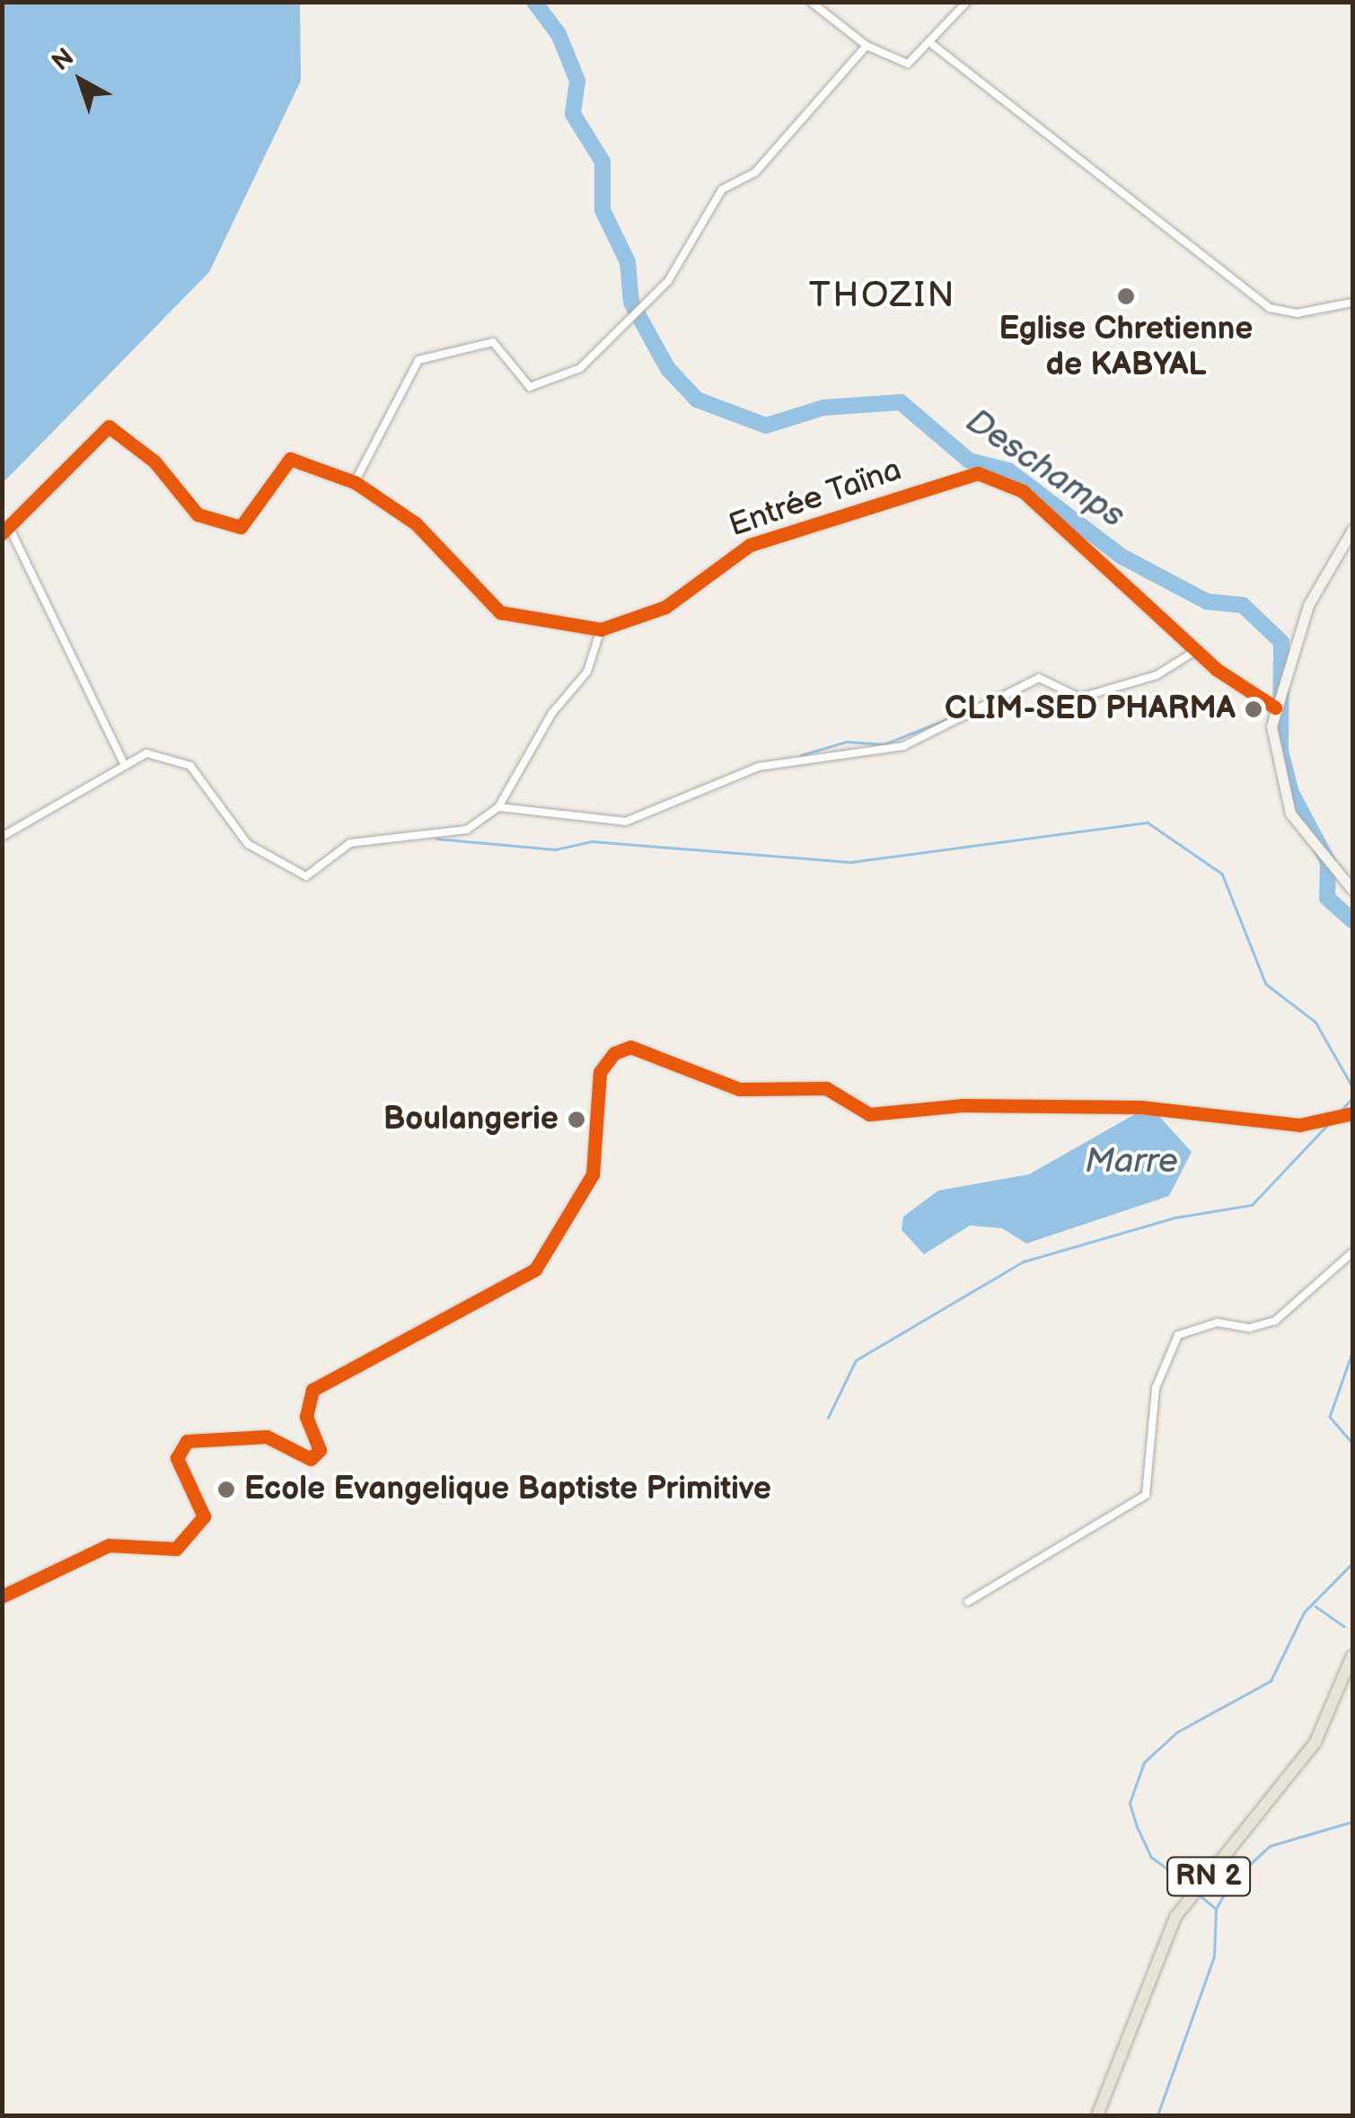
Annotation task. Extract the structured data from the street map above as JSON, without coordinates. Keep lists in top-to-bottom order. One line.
{"streets":{"main road":["RN 2"],"street":["Entrée Taïna"]},"districts":["THOZIN"],"water":["Deschamps","Marre"],"places":["Eglise Chretienne de KABYAL","CLIM-SED PHARMA","Boulangerie","Ecole Evangelique Baptiste Primitive"],"north":"top left"}
